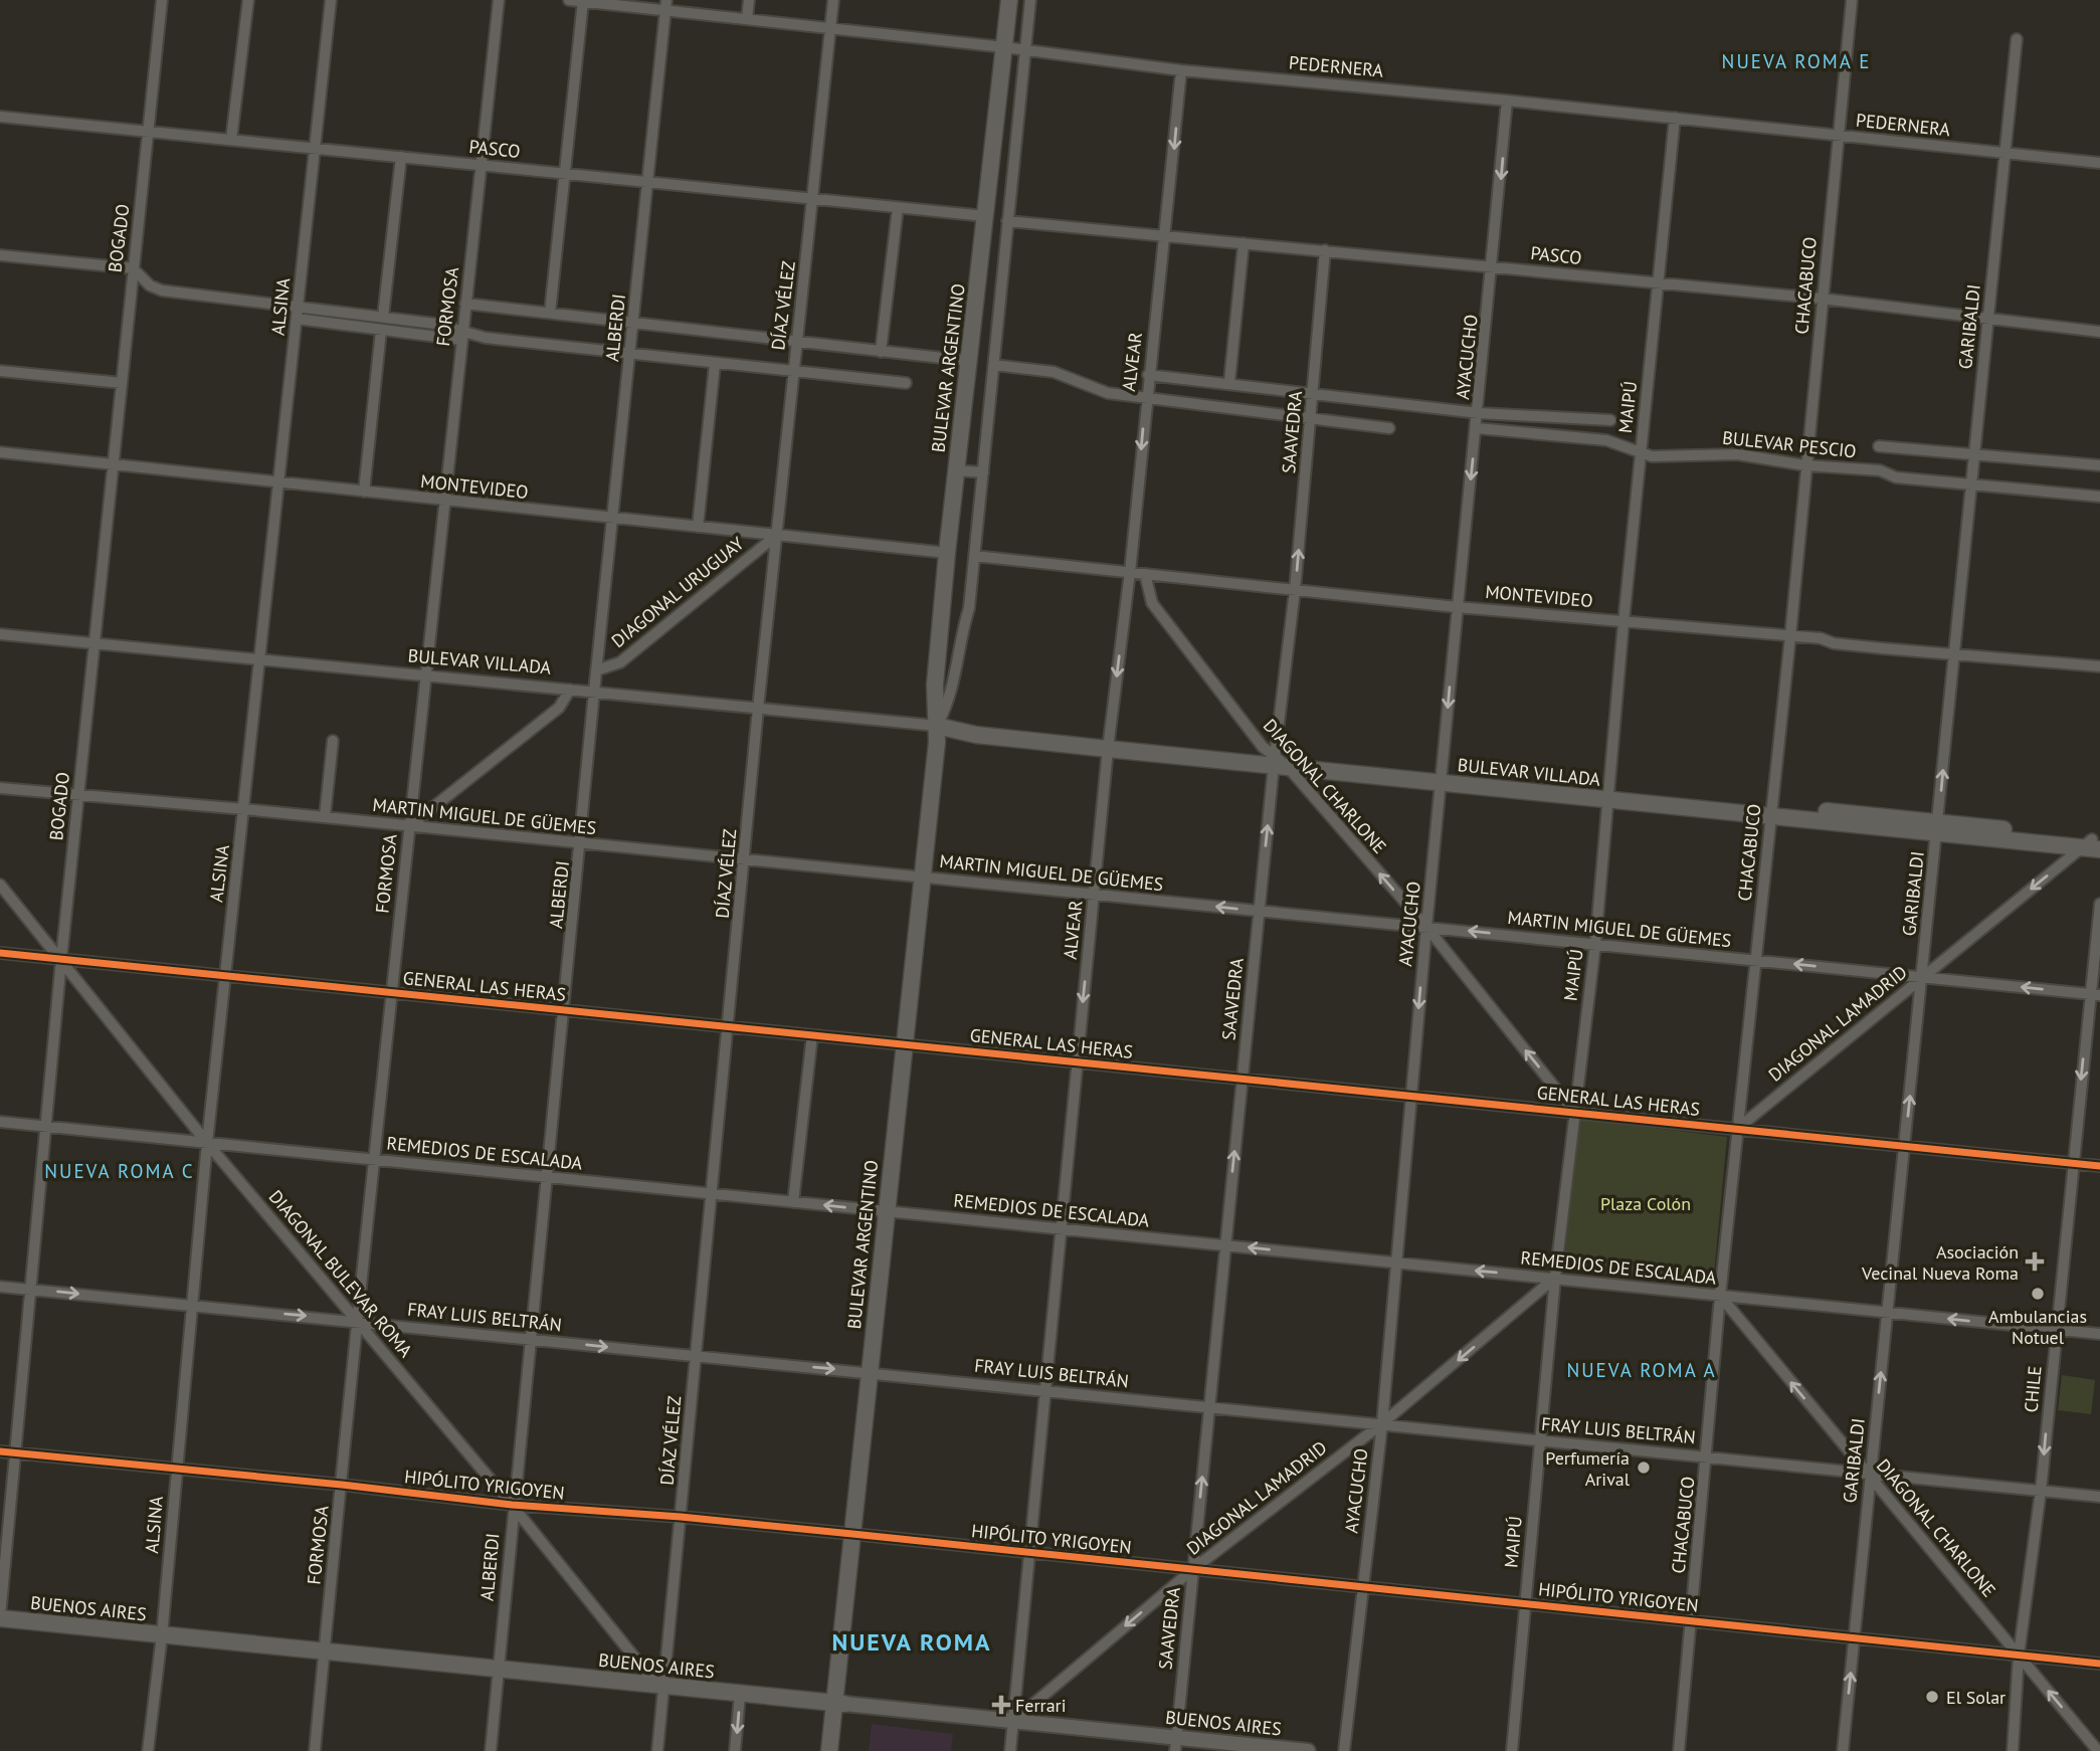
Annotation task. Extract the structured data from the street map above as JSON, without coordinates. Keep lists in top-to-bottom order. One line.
{"streets":{"main road":["BULEVAR ARGENTINO","BULEVAR VILLADA","BUENOS AIRES"],"street":["PEDERNERA","PASCO","BOGADO","CHACABUCO","DÍAZ VÉLEZ","ALSINA","FORMOSA","GARIBALDI","ALBERDI","AYACUCHO","ALVEAR","MAIPÚ","SAAVEDRA","BULEVAR PESCIO","MONTEVIDEO","DIAGONAL URUGUAY","DIAGONAL CHARLONE","MARTIN MIGUEL DE GÜEMES","GENERAL LAS HERAS","DIAGONAL LAMADRID","REMEDIOS DE ESCALADA","DIAGONAL BULEVAR ROMA","FRAY LUIS BELTRÁN","CHILE","HIPÓLITO YRIGOYEN"]},"crossings":[["PEDERNERA","CHACABUCO"],["PEDERNERA","DÍAZ VÉLEZ"],["PEDERNERA","GARIBALDI"],["PEDERNERA","ALBERDI"],["PEDERNERA","AYACUCHO"],["PEDERNERA","ALVEAR"],["PEDERNERA","BULEVAR ARGENTINO"],["PEDERNERA","MAIPÚ"],["PASCO","BOGADO"],["PASCO","CHACABUCO"],["PASCO","DÍAZ VÉLEZ"],["PASCO","ALSINA"],["PASCO","FORMOSA"],["PASCO","GARIBALDI"],["PASCO","ALBERDI"],["PASCO","AYACUCHO"],["PASCO","ALVEAR"],["PASCO","BULEVAR ARGENTINO"],["PASCO","MAIPÚ"],["PASCO","SAAVEDRA"],["BOGADO","MONTEVIDEO"],["BOGADO","BULEVAR VILLADA"],["BOGADO","MARTIN MIGUEL DE GÜEMES"],["BOGADO","GENERAL LAS HERAS"],["BOGADO","REMEDIOS DE ESCALADA"],["BOGADO","DIAGONAL BULEVAR ROMA"],["BOGADO","FRAY LUIS BELTRÁN"],["BOGADO","HIPÓLITO YRIGOYEN"],["BOGADO","BUENOS AIRES"],["CHACABUCO","BULEVAR PESCIO"],["CHACABUCO","MONTEVIDEO"],["CHACABUCO","BULEVAR VILLADA"],["CHACABUCO","DIAGONAL CHARLONE"],["CHACABUCO","MARTIN MIGUEL DE GÜEMES"],["CHACABUCO","GENERAL LAS HERAS"],["CHACABUCO","DIAGONAL LAMADRID"],["CHACABUCO","REMEDIOS DE ESCALADA"],["CHACABUCO","FRAY LUIS BELTRÁN"],["CHACABUCO","HIPÓLITO YRIGOYEN"],["DÍAZ VÉLEZ","MONTEVIDEO"],["DÍAZ VÉLEZ","DIAGONAL URUGUAY"],["DÍAZ VÉLEZ","BULEVAR VILLADA"],["DÍAZ VÉLEZ","MARTIN MIGUEL DE GÜEMES"],["DÍAZ VÉLEZ","GENERAL LAS HERAS"],["DÍAZ VÉLEZ","REMEDIOS DE ESCALADA"],["DÍAZ VÉLEZ","DIAGONAL BULEVAR ROMA"],["DÍAZ VÉLEZ","FRAY LUIS BELTRÁN"],["DÍAZ VÉLEZ","HIPÓLITO YRIGOYEN"],["DÍAZ VÉLEZ","BUENOS AIRES"],["ALSINA","MONTEVIDEO"],["ALSINA","BULEVAR VILLADA"],["ALSINA","MARTIN MIGUEL DE GÜEMES"],["ALSINA","GENERAL LAS HERAS"],["ALSINA","REMEDIOS DE ESCALADA"],["ALSINA","DIAGONAL BULEVAR ROMA"],["ALSINA","FRAY LUIS BELTRÁN"],["ALSINA","HIPÓLITO YRIGOYEN"],["ALSINA","BUENOS AIRES"],["FORMOSA","MONTEVIDEO"],["FORMOSA","BULEVAR VILLADA"],["FORMOSA","MARTIN MIGUEL DE GÜEMES"],["FORMOSA","GENERAL LAS HERAS"],["FORMOSA","REMEDIOS DE ESCALADA"],["FORMOSA","DIAGONAL BULEVAR ROMA"],["FORMOSA","FRAY LUIS BELTRÁN"],["FORMOSA","HIPÓLITO YRIGOYEN"],["FORMOSA","BUENOS AIRES"],["GARIBALDI","BULEVAR PESCIO"],["GARIBALDI","MONTEVIDEO"],["GARIBALDI","BULEVAR VILLADA"],["GARIBALDI","DIAGONAL CHARLONE"],["GARIBALDI","MARTIN MIGUEL DE GÜEMES"],["GARIBALDI","GENERAL LAS HERAS"],["GARIBALDI","DIAGONAL LAMADRID"],["GARIBALDI","REMEDIOS DE ESCALADA"],["GARIBALDI","FRAY LUIS BELTRÁN"],["GARIBALDI","HIPÓLITO YRIGOYEN"],["ALBERDI","MONTEVIDEO"],["ALBERDI","DIAGONAL URUGUAY"],["ALBERDI","BULEVAR VILLADA"],["ALBERDI","MARTIN MIGUEL DE GÜEMES"],["ALBERDI","GENERAL LAS HERAS"],["ALBERDI","REMEDIOS DE ESCALADA"],["ALBERDI","DIAGONAL BULEVAR ROMA"],["ALBERDI","FRAY LUIS BELTRÁN"],["ALBERDI","HIPÓLITO YRIGOYEN"],["ALBERDI","BUENOS AIRES"],["AYACUCHO","BULEVAR PESCIO"],["AYACUCHO","MONTEVIDEO"],["AYACUCHO","BULEVAR VILLADA"],["AYACUCHO","DIAGONAL CHARLONE"],["AYACUCHO","MARTIN MIGUEL DE GÜEMES"],["AYACUCHO","GENERAL LAS HERAS"],["AYACUCHO","DIAGONAL LAMADRID"],["AYACUCHO","REMEDIOS DE ESCALADA"],["AYACUCHO","FRAY LUIS BELTRÁN"],["AYACUCHO","HIPÓLITO YRIGOYEN"],["ALVEAR","MONTEVIDEO"],["ALVEAR","BULEVAR VILLADA"],["ALVEAR","MARTIN MIGUEL DE GÜEMES"],["ALVEAR","GENERAL LAS HERAS"],["ALVEAR","DIAGONAL LAMADRID"],["ALVEAR","REMEDIOS DE ESCALADA"],["ALVEAR","FRAY LUIS BELTRÁN"],["ALVEAR","HIPÓLITO YRIGOYEN"],["ALVEAR","BUENOS AIRES"],["BULEVAR ARGENTINO","MONTEVIDEO"],["BULEVAR ARGENTINO","BULEVAR VILLADA"],["BULEVAR ARGENTINO","MARTIN MIGUEL DE GÜEMES"],["BULEVAR ARGENTINO","GENERAL LAS HERAS"],["BULEVAR ARGENTINO","REMEDIOS DE ESCALADA"],["BULEVAR ARGENTINO","FRAY LUIS BELTRÁN"],["BULEVAR ARGENTINO","HIPÓLITO YRIGOYEN"],["BULEVAR ARGENTINO","BUENOS AIRES"],["MAIPÚ","BULEVAR PESCIO"],["MAIPÚ","MONTEVIDEO"],["MAIPÚ","BULEVAR VILLADA"],["MAIPÚ","DIAGONAL CHARLONE"],["MAIPÚ","MARTIN MIGUEL DE GÜEMES"],["MAIPÚ","GENERAL LAS HERAS"],["MAIPÚ","DIAGONAL LAMADRID"],["MAIPÚ","REMEDIOS DE ESCALADA"],["MAIPÚ","FRAY LUIS BELTRÁN"],["MAIPÚ","HIPÓLITO YRIGOYEN"],["SAAVEDRA","MONTEVIDEO"],["SAAVEDRA","BULEVAR VILLADA"],["SAAVEDRA","DIAGONAL CHARLONE"],["SAAVEDRA","MARTIN MIGUEL DE GÜEMES"],["SAAVEDRA","GENERAL LAS HERAS"],["SAAVEDRA","DIAGONAL LAMADRID"],["SAAVEDRA","REMEDIOS DE ESCALADA"],["SAAVEDRA","FRAY LUIS BELTRÁN"],["SAAVEDRA","HIPÓLITO YRIGOYEN"],["SAAVEDRA","BUENOS AIRES"],["MONTEVIDEO","DIAGONAL URUGUAY"],["MONTEVIDEO","DIAGONAL CHARLONE"],["BULEVAR VILLADA","DIAGONAL CHARLONE"],["BULEVAR VILLADA","DIAGONAL LAMADRID"],["DIAGONAL CHARLONE","MARTIN MIGUEL DE GÜEMES"],["DIAGONAL CHARLONE","GENERAL LAS HERAS"],["DIAGONAL CHARLONE","REMEDIOS DE ESCALADA"],["DIAGONAL CHARLONE","FRAY LUIS BELTRÁN"],["DIAGONAL CHARLONE","CHILE"],["DIAGONAL CHARLONE","HIPÓLITO YRIGOYEN"],["MARTIN MIGUEL DE GÜEMES","DIAGONAL LAMADRID"],["MARTIN MIGUEL DE GÜEMES","CHILE"],["GENERAL LAS HERAS","DIAGONAL LAMADRID"],["GENERAL LAS HERAS","DIAGONAL BULEVAR ROMA"],["GENERAL LAS HERAS","CHILE"],["DIAGONAL LAMADRID","REMEDIOS DE ESCALADA"],["DIAGONAL LAMADRID","FRAY LUIS BELTRÁN"],["DIAGONAL LAMADRID","HIPÓLITO YRIGOYEN"],["DIAGONAL LAMADRID","BUENOS AIRES"],["REMEDIOS DE ESCALADA","DIAGONAL BULEVAR ROMA"],["REMEDIOS DE ESCALADA","CHILE"],["DIAGONAL BULEVAR ROMA","FRAY LUIS BELTRÁN"],["DIAGONAL BULEVAR ROMA","HIPÓLITO YRIGOYEN"],["DIAGONAL BULEVAR ROMA","BUENOS AIRES"],["FRAY LUIS BELTRÁN","CHILE"],["CHILE","HIPÓLITO YRIGOYEN"]],"one_way":["GARIBALDI","AYACUCHO","ALVEAR","SAAVEDRA","DIAGONAL CHARLONE","DIAGONAL LAMADRID","CHILE"],"districts":["NUEVA ROMA E","NUEVA ROMA C","NUEVA ROMA A","NUEVA ROMA"],"parks":["Plaza Colón"],"places":{"health":["Asociación Vecinal Nueva Roma","Ferrari"],"other":["Ambulancias Notuel","Perfumería Arival","El Solar"]}}
